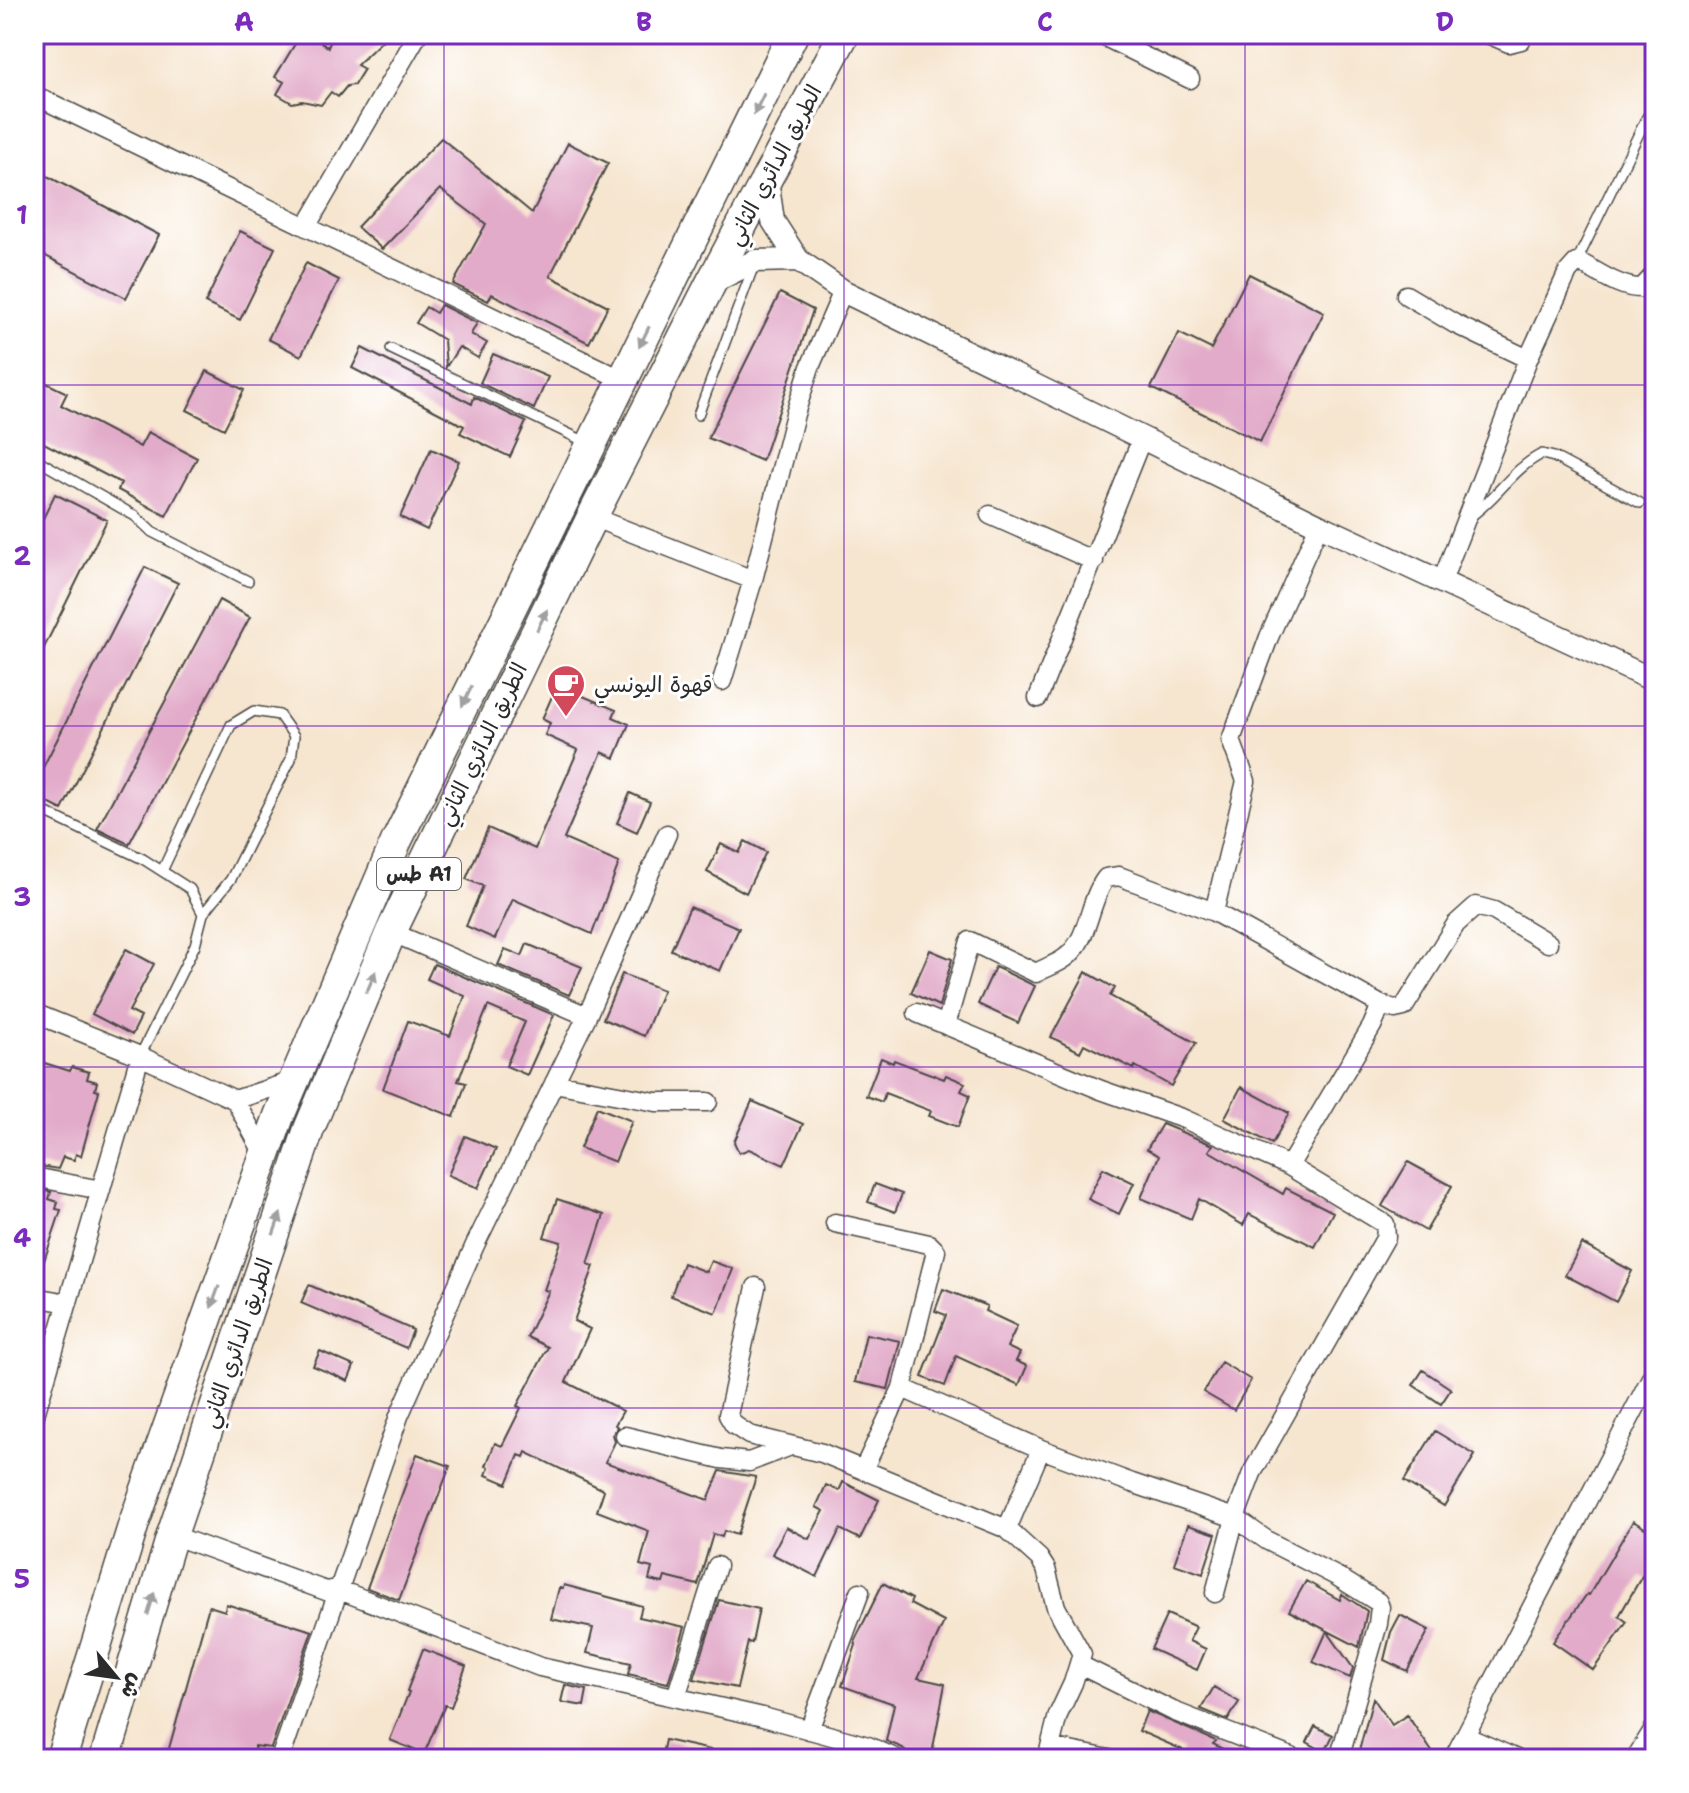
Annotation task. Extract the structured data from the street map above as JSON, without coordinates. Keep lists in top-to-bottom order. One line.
{"streets":{"highway":["الطريق الدائري الثاني","طس A1"]},"places":{"cafe":["قهوة اليونسي"]},"north":"bottom right","grid":{"columns":["A","B","C","D"],"rows":["1","2","3","4","5"]}}
